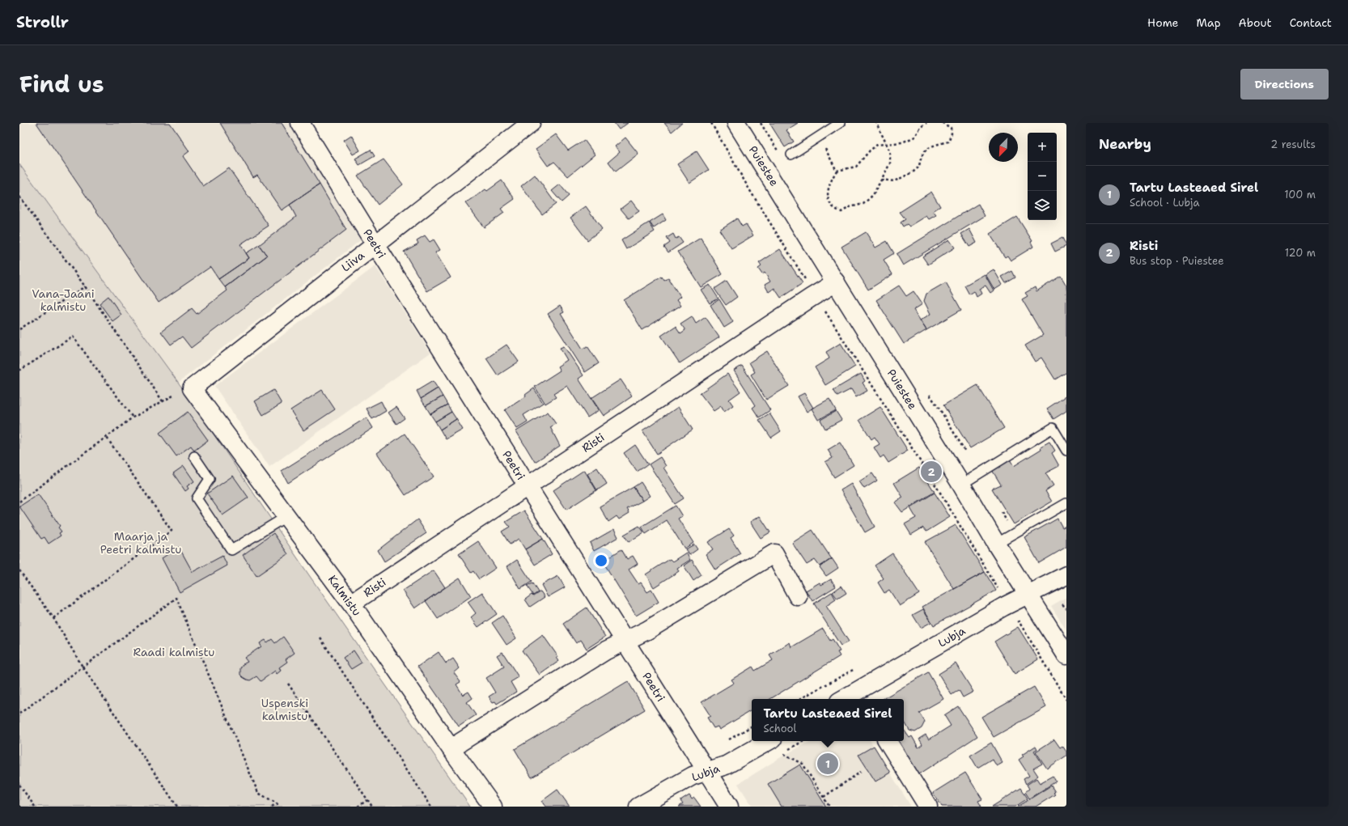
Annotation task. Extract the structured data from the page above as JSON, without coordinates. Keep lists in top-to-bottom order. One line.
{"streets":{"main road":["Puiestee","Peetri","Liiva","Risti","Kalmistu","Lubja"]},"crossings":[["Puiestee","Risti"],["Puiestee","Lubja"],["Peetri","Liiva"],["Peetri","Risti"],["Peetri","Lubja"],["Liiva","Kalmistu"],["Risti","Kalmistu"]],"parks":["Vana-Jaani kalmistu","Maarja ja Peetri kalmistu","Raadi kalmistu","Uspenski kalmistu"],"north":"bottom left","page":{"header":"Strollr","nav":["Home","Map","About","Contact"],"title":"Find us","buttons":"Directions","heading":["Nearby","2 results"],"map_buttons":["+","−"],"list":[{"mark":"1","name":"Tartu Lasteaed Sirel","note":"School · Lubja","value":"100 m"},{"mark":"2","name":"Risti","note":"Bus stop · Puiestee","value":"120 m"}],"pins":["2","1"],"popup":["Tartu Lasteaed Sirel","School"]}}
